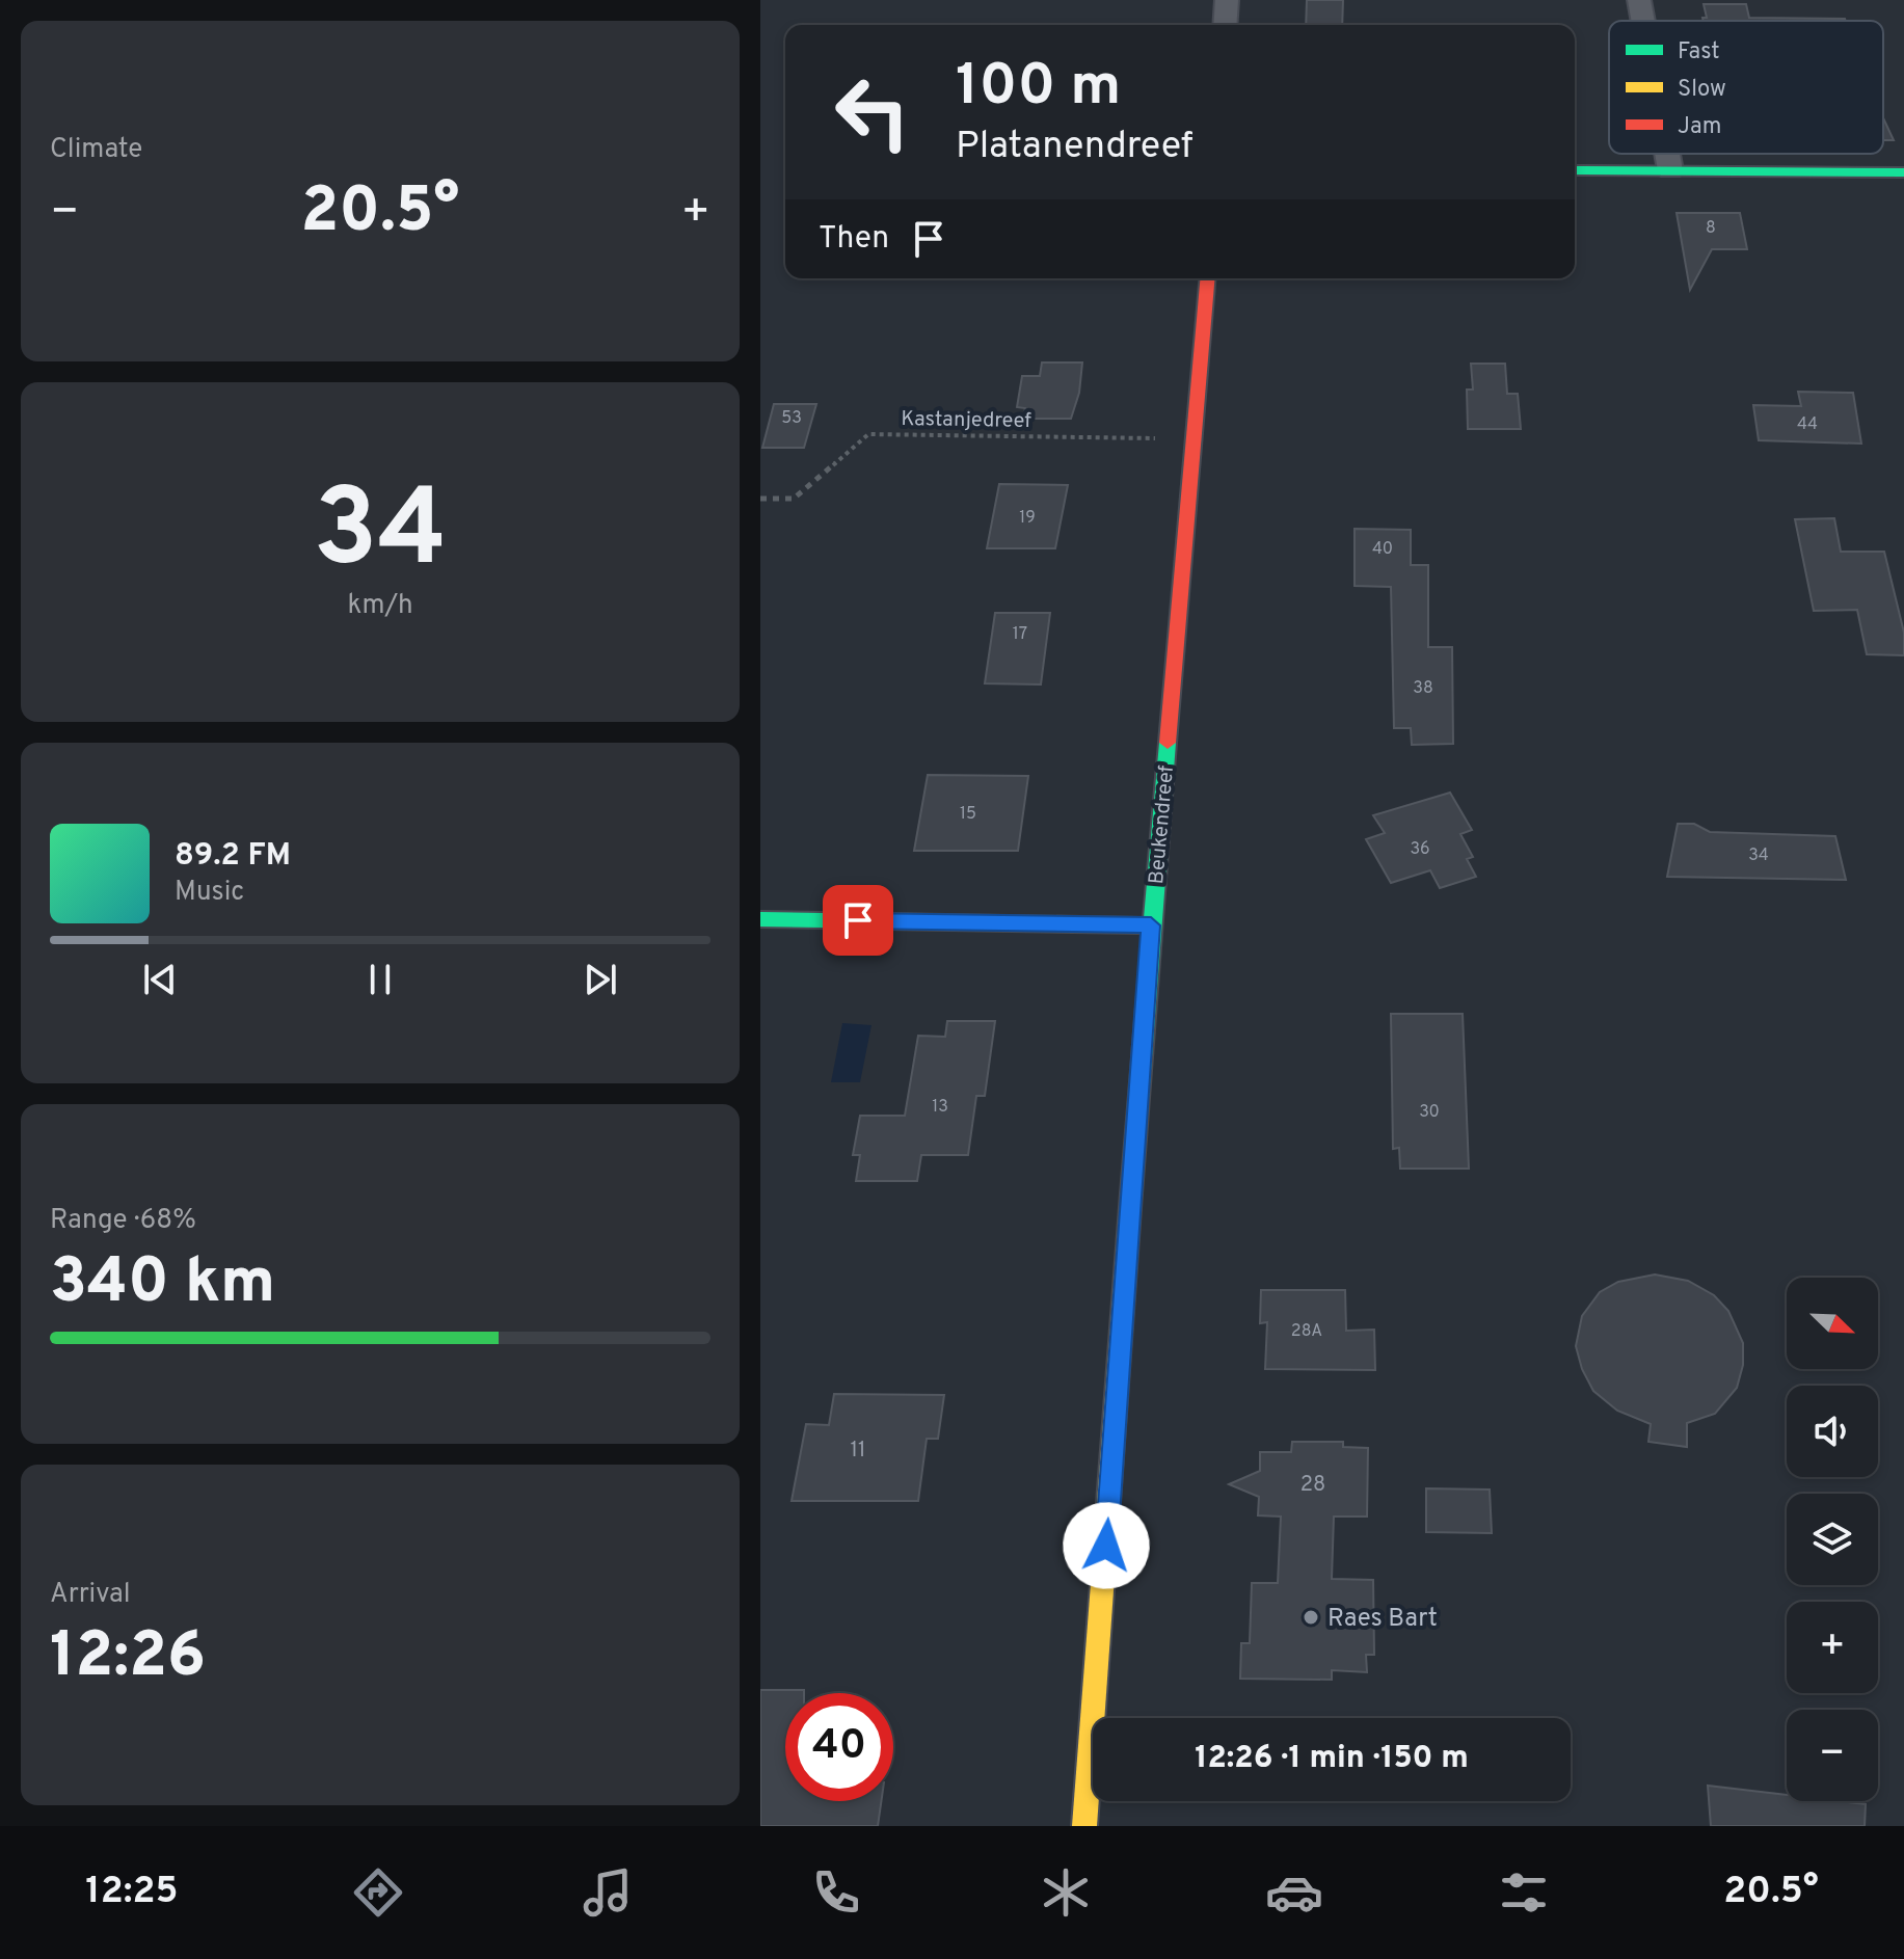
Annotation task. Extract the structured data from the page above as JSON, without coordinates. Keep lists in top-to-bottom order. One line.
{"streets":{"street":["Beukendreef"],"path":["Kastanjedreef"]},"crossings":[["Kastanjedreef","Beukendreef"]],"places":["Raes Bart"],"house_numbers":["8","53","44","19","40","17","38","15","36","34","13","30","28A","11","28"],"legend":["Fast","Slow","Jam"],"north":"bottom right","page":{"tile":["Climate",["34","km/h"],["Range · 68%","340 km"],["Arrival","12:26"]],"turn":["100 m","Platanendreef"],"heat":["−","20.5°","+"],"then":"Then","song":["89.2 FM","Music"],"map_buttons":["+","−"],"limit":"40","trip":"12:26 · 1 min · 150 m","tabs":["12:25","20.5°"]}}
